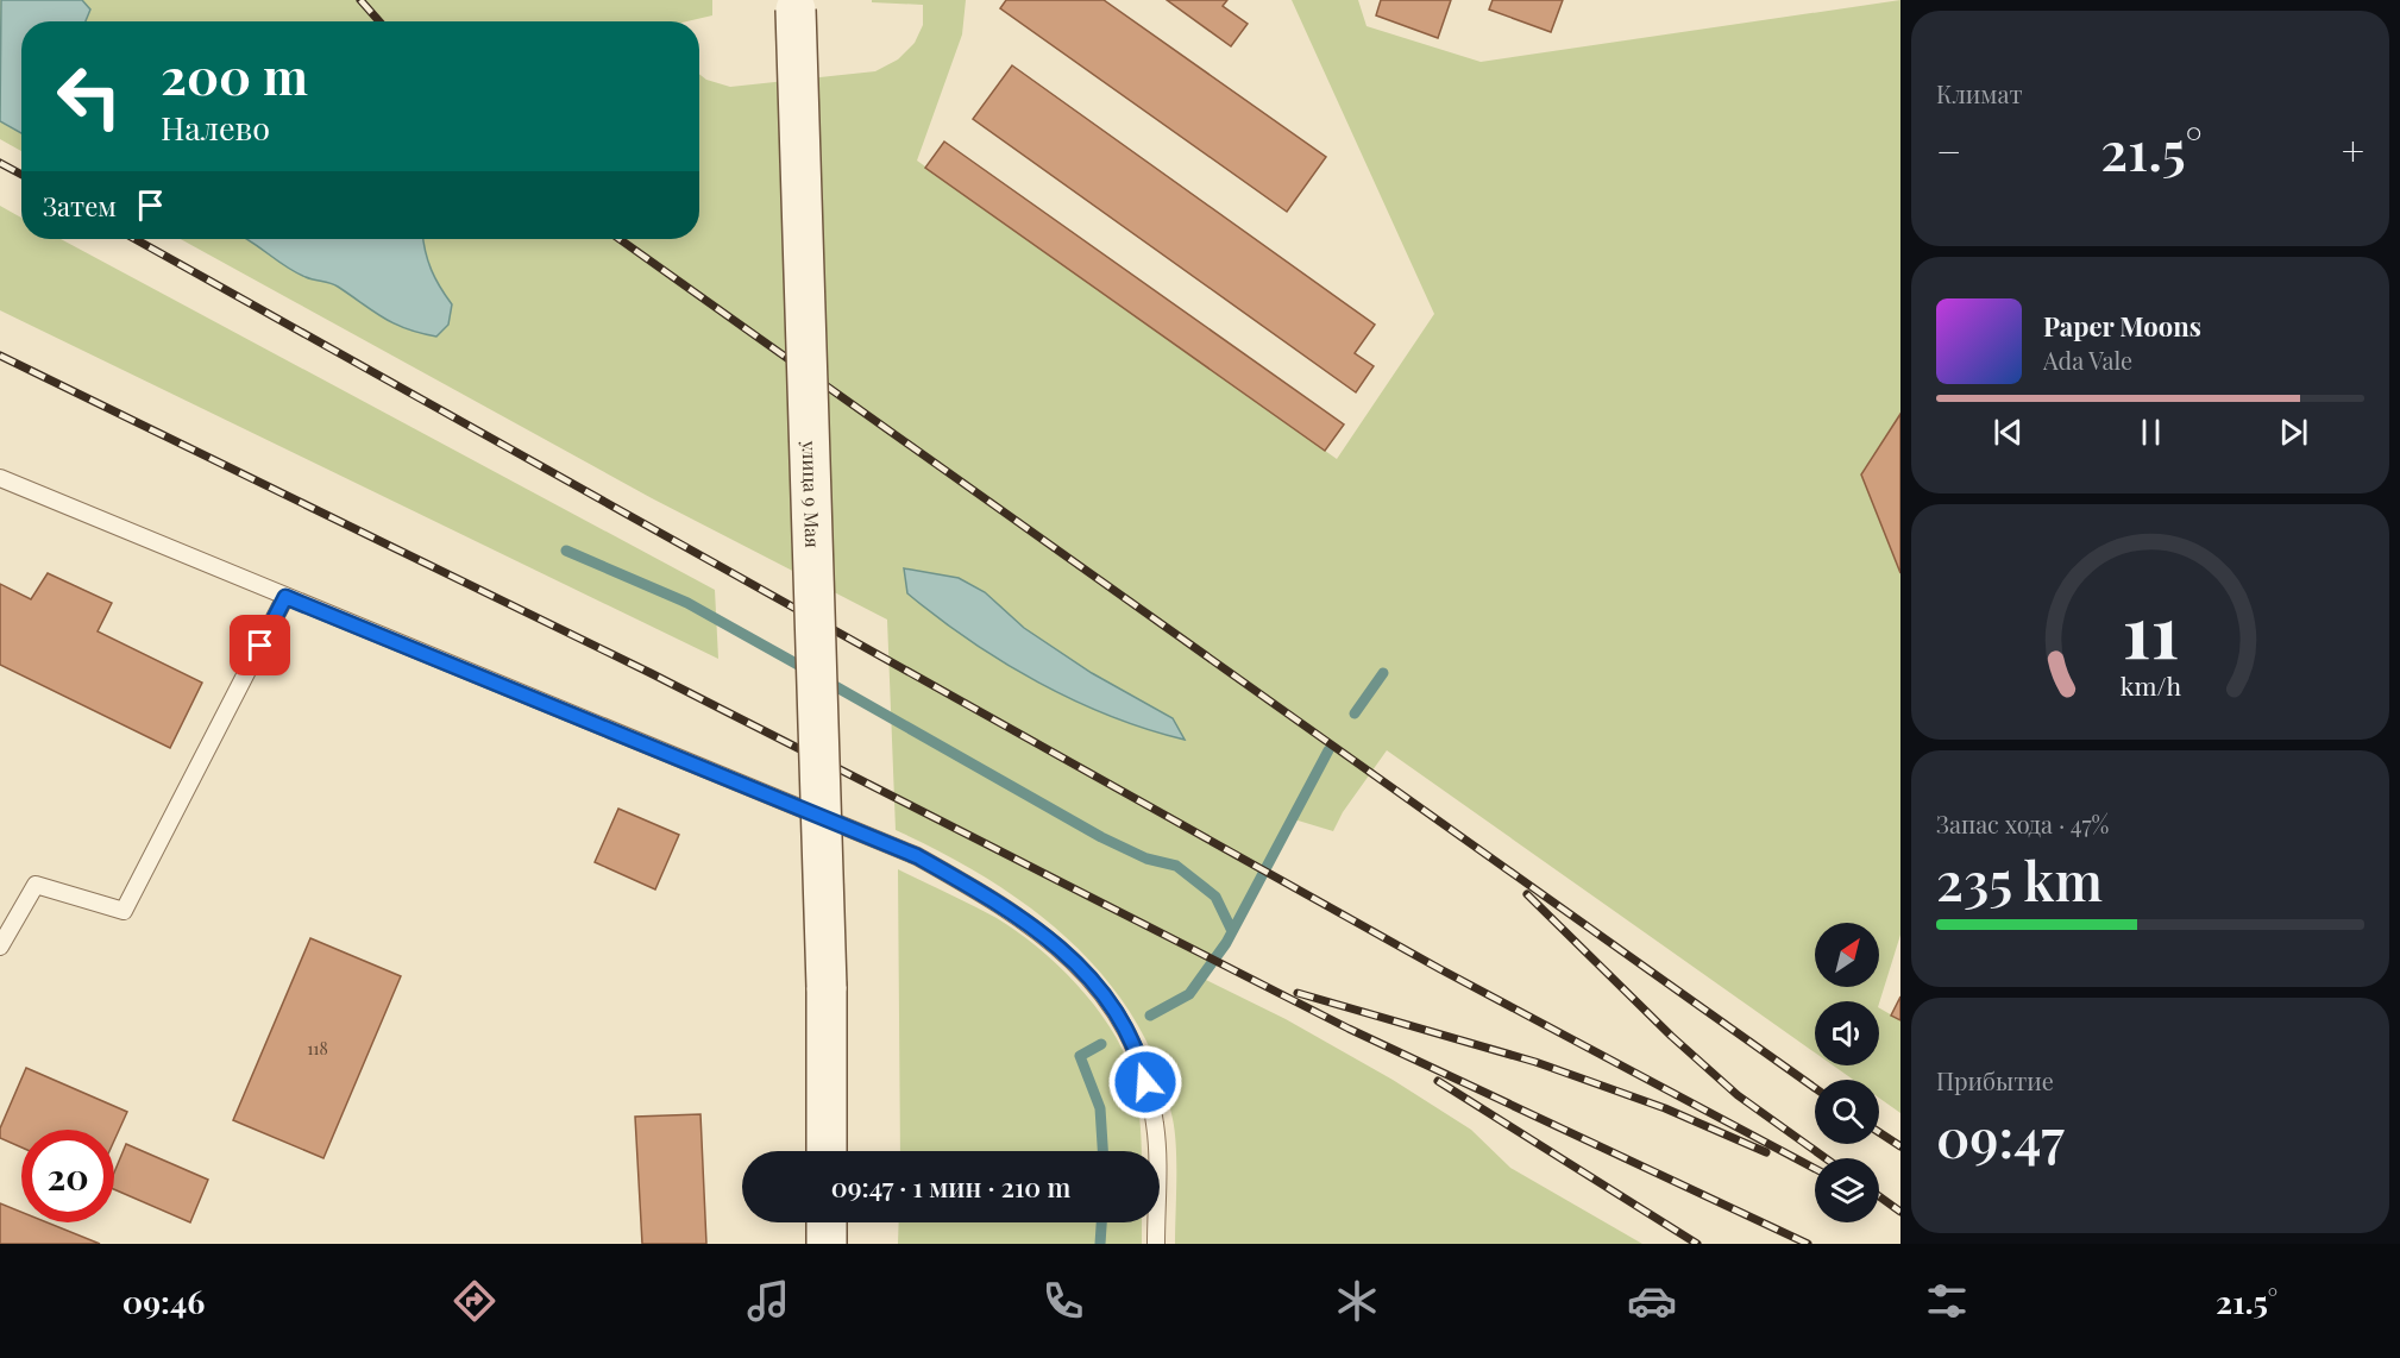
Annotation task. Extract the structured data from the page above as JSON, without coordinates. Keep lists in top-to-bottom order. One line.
{"streets":{"main road":["улица 9 Мая"]},"house_numbers":["118"],"north":"top right","page":{"tile":["Климат",["Запас хода · 47%","235 km"],["Прибытие","09:47"]],"turn":["200 m","Налево"],"heat":["−","21.5°","+"],"then":"Затем","song":["Paper Moons","Ada Vale"],"limit":"20","trip":"09:47 · 1 мин · 210 m","tabs":["09:46","21.5°"],"gauge":["11","km/h"]}}
